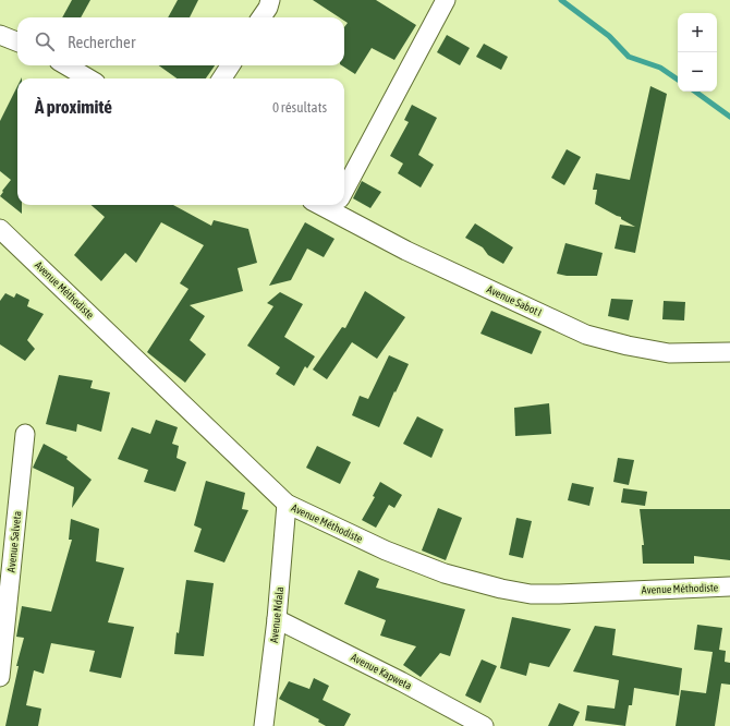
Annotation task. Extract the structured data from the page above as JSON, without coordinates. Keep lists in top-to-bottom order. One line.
{"streets":{"street":["Avenue Méthodiste","Avenue Sabot I","Avenue Salveta","Avenue Ndala","Avenue Kapweta"]},"crossings":[["Avenue Méthodiste","Avenue Ndala"],["Avenue Ndala","Avenue Kapweta"]],"page":{"map_buttons":["+","−"],"search":"Rechercher","heading":["À proximité","0 résultats"]}}
